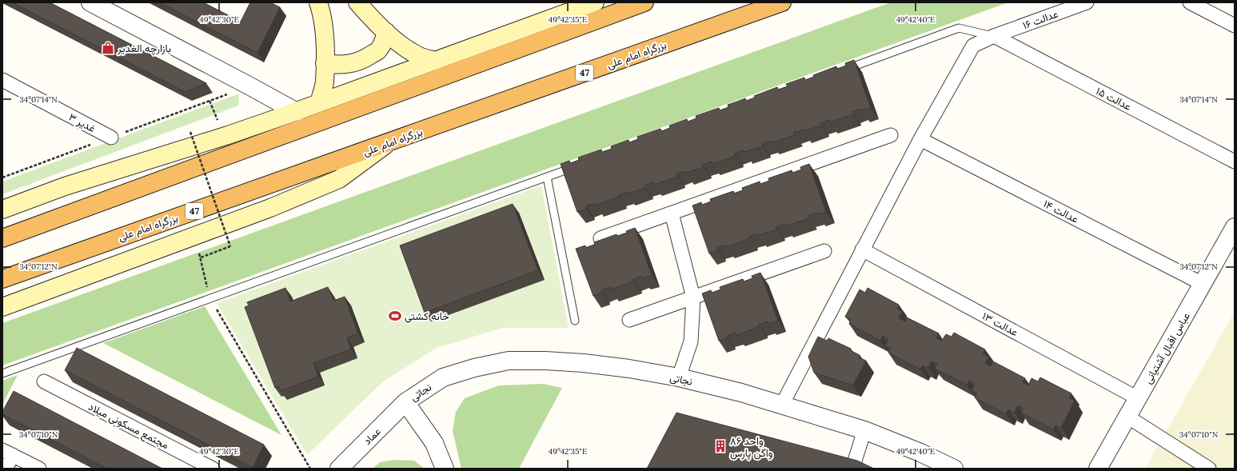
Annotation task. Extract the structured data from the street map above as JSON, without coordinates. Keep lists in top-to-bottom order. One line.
{"streets":{"highway":["بزرگراه امام علی","47"],"street":["عدالت ۱۶","عدالت ۱۵","غدیر ۳","عدالت ۱۴","عدالت ۱۳","عباس اقبال آشتیانی","نجاتی","مجتمع مسکونی میلاد","عماد"]},"crossings":[["عدالت ۱۶","عدالت ۱۵"],["عدالت ۱۶","عدالت ۱۴"],["عدالت ۱۶","عدالت ۱۳"],["عدالت ۱۶","نجاتی"],["عدالت ۱۴","عباس اقبال آشتیانی"],["عدالت ۱۳","عباس اقبال آشتیانی"],["نجاتی","عماد"]],"places":{"shop":["بازارچه الغدیر"],"sports":["خانه کشتی"],"building":["۸۶ واحد واگن پارس"]},"coordinates":["49°42'30\"E","49°42'35\"E","49°42'40\"E","34°07'14\"N","34°07'12\"N","34°07'10\"N"]}
